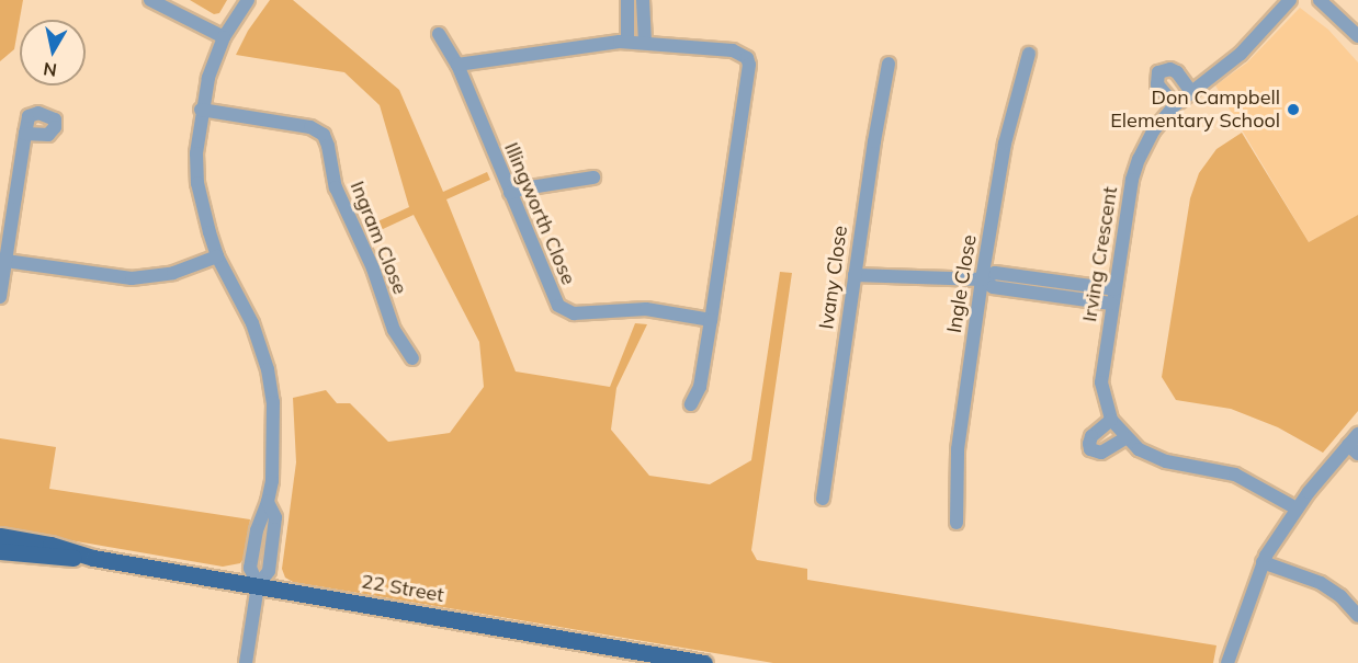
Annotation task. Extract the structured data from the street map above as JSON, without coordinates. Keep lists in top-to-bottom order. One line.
{"streets":{"main road":["22 Street"],"street":["Illingworth Close","Ingram Close","Irving Crescent","Ivany Close","Ingle Close"]},"places":["Don Campbell Elementary School"],"north":"bottom"}
